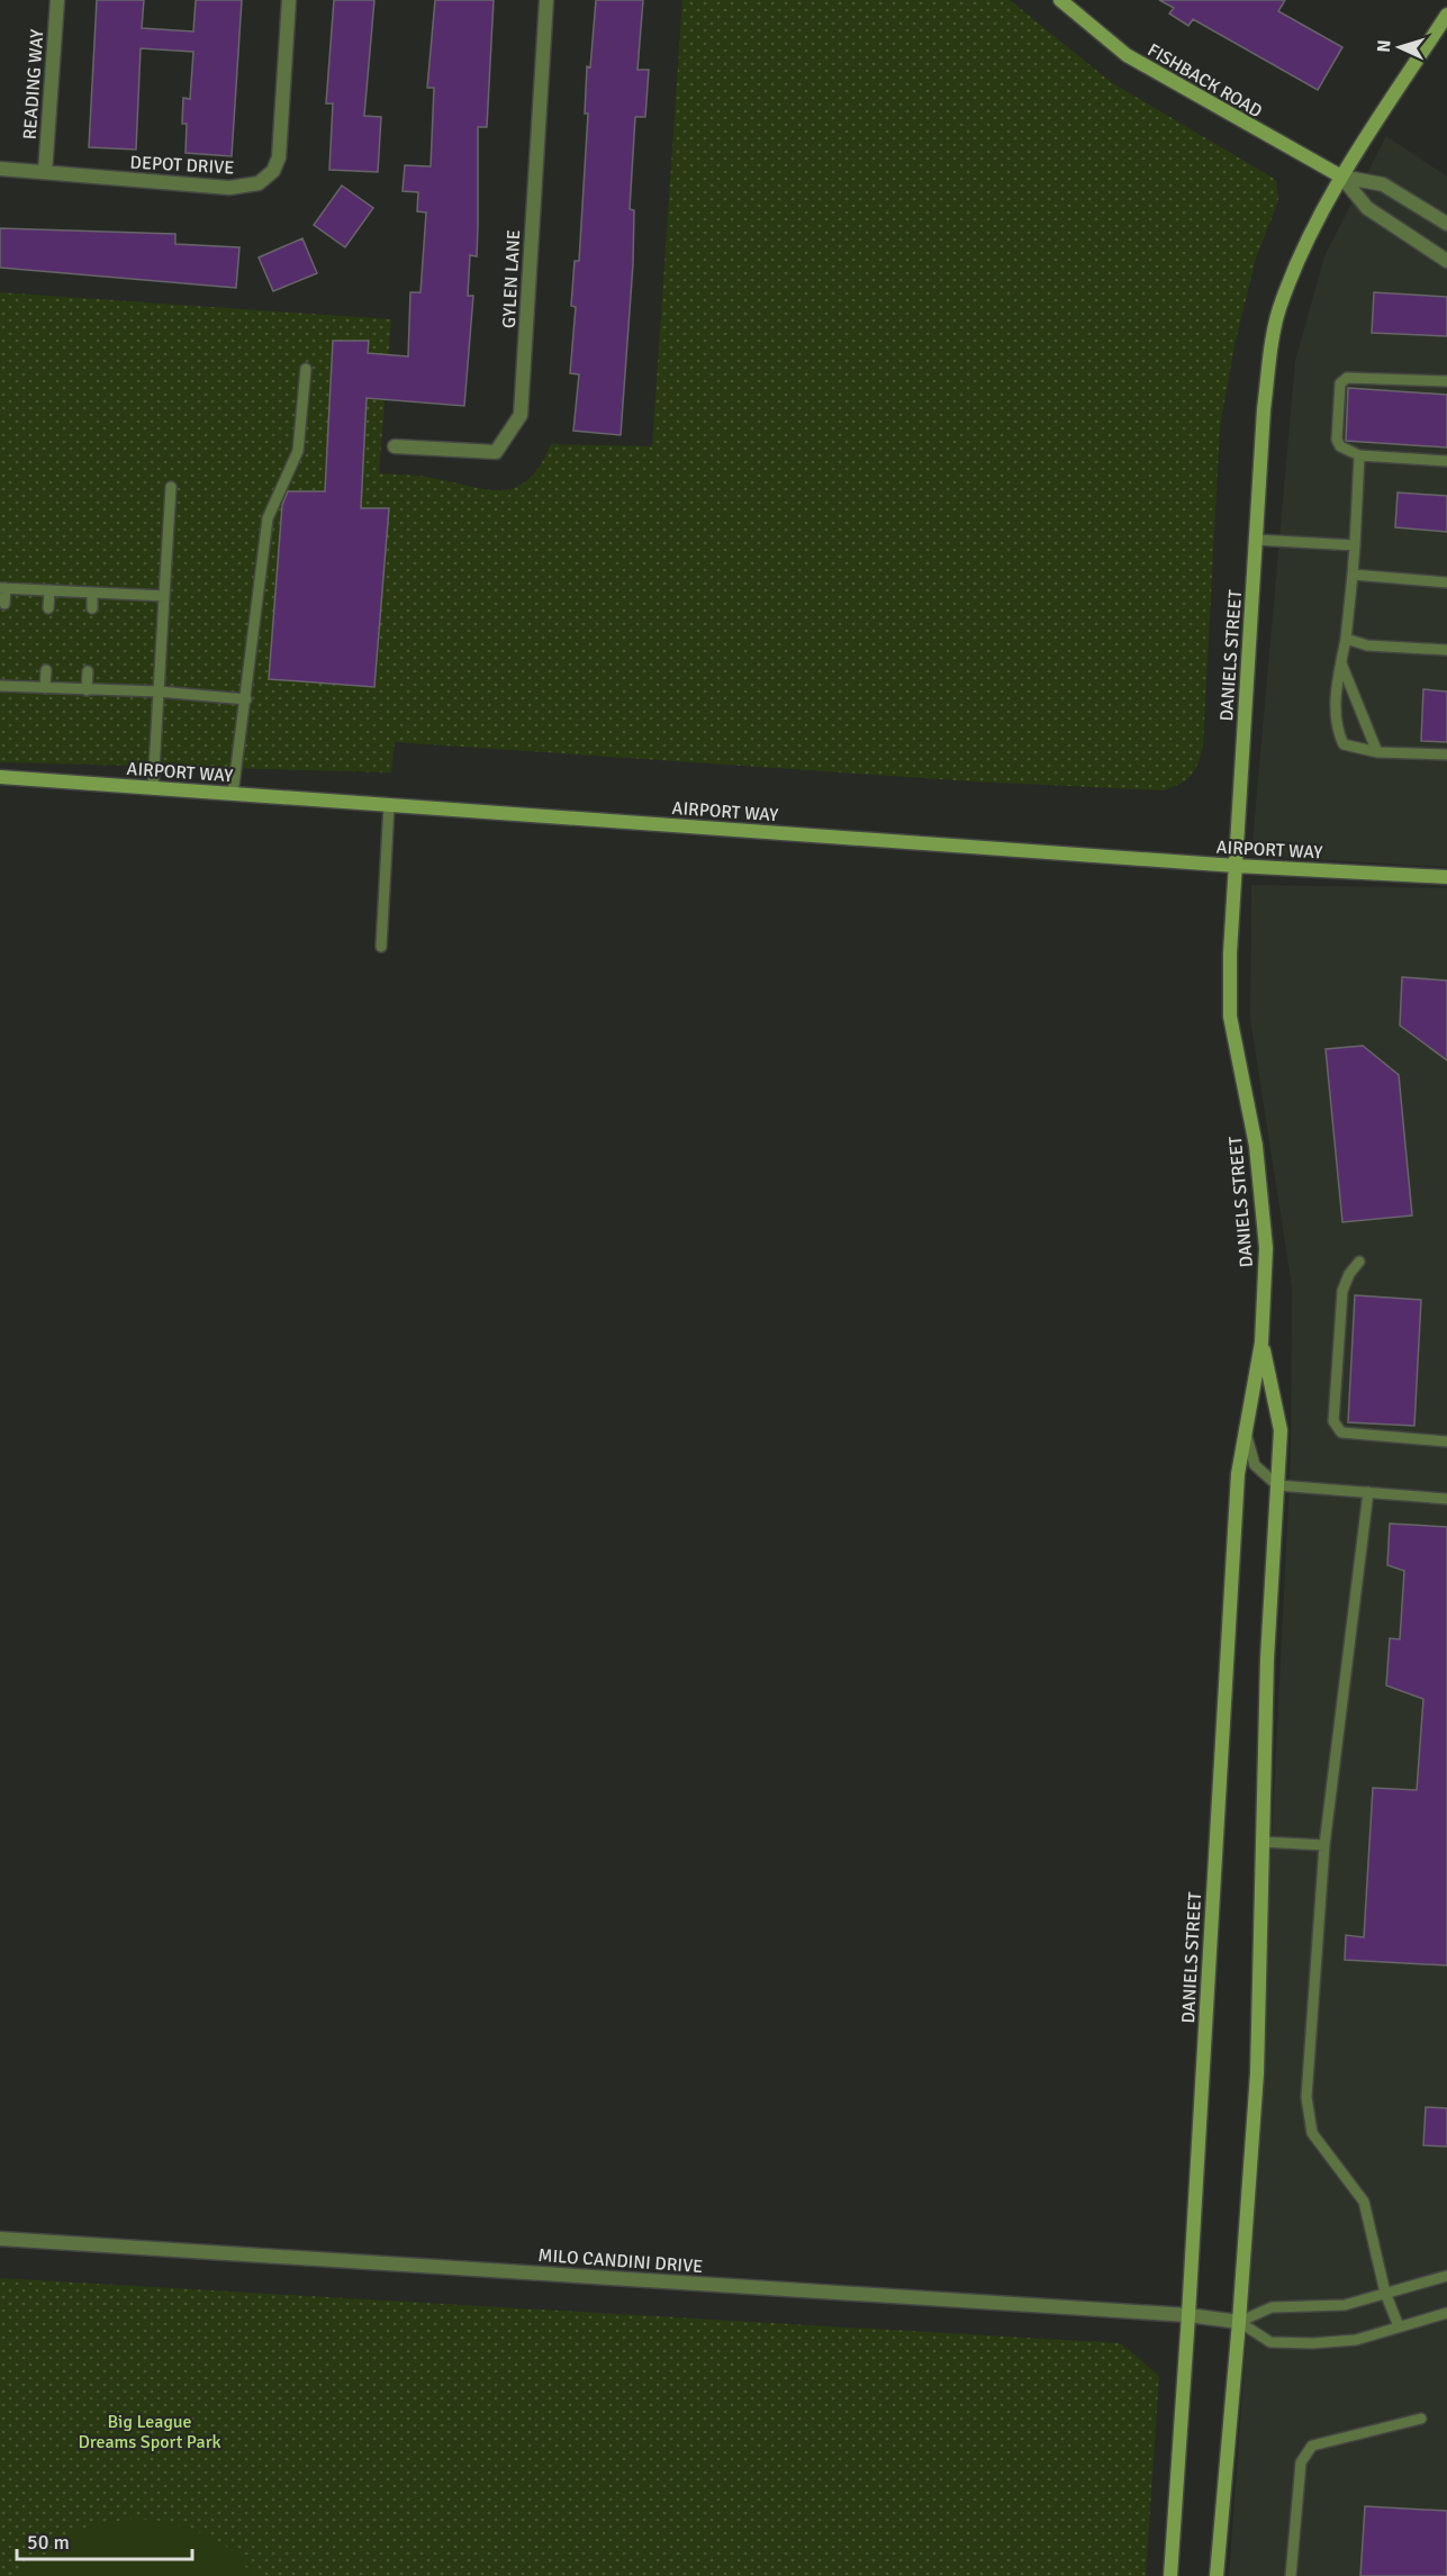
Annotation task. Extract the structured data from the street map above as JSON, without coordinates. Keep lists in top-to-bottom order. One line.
{"streets":{"main road":["FISHBACK ROAD","DANIELS STREET","AIRPORT WAY"],"street":["READING WAY","DEPOT DRIVE","GYLEN LANE","MILO CANDINI DRIVE"]},"crossings":[["FISHBACK ROAD","DANIELS STREET"],["READING WAY","DEPOT DRIVE"],["DANIELS STREET","AIRPORT WAY"],["DANIELS STREET","MILO CANDINI DRIVE"]],"parks":["Big League Dreams Sport Park"],"scale_bar":"50 m","north":"left"}
